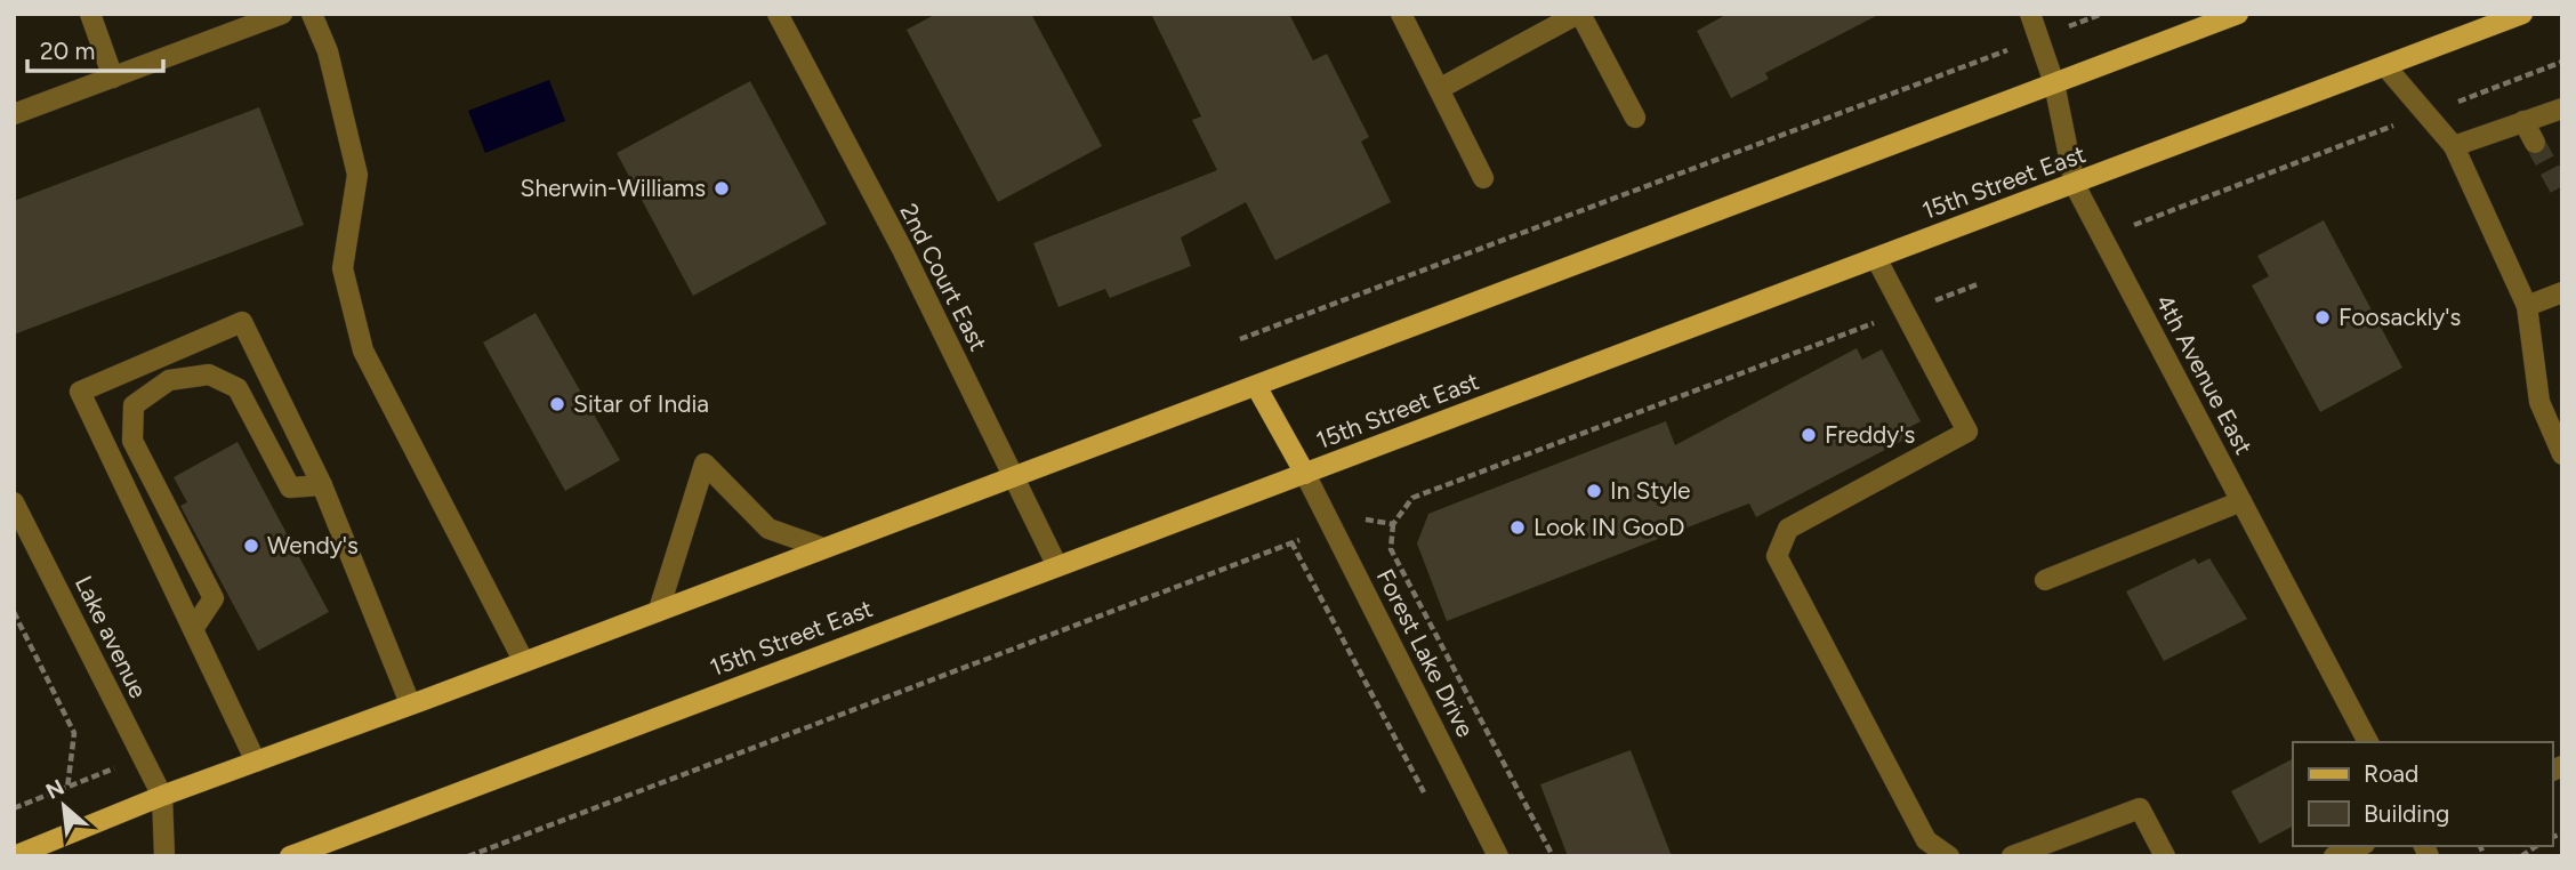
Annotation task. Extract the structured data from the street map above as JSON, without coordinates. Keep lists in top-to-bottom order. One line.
{"streets":{"main road":["15th Street East"],"street":["2nd Court East","4th Avenue East","Lake avenue","Forest Lake Drive"]},"crossings":[["15th Street East","2nd Court East"],["15th Street East","4th Avenue East"],["15th Street East","Forest Lake Drive"]],"places":["Sherwin-Williams","Foosackly's","Sitar of India","Freddy's","In Style","Look IN GooD","Wendy's"],"legend":["Road","Building"],"scale_bar":"20 m","north":"top left"}
